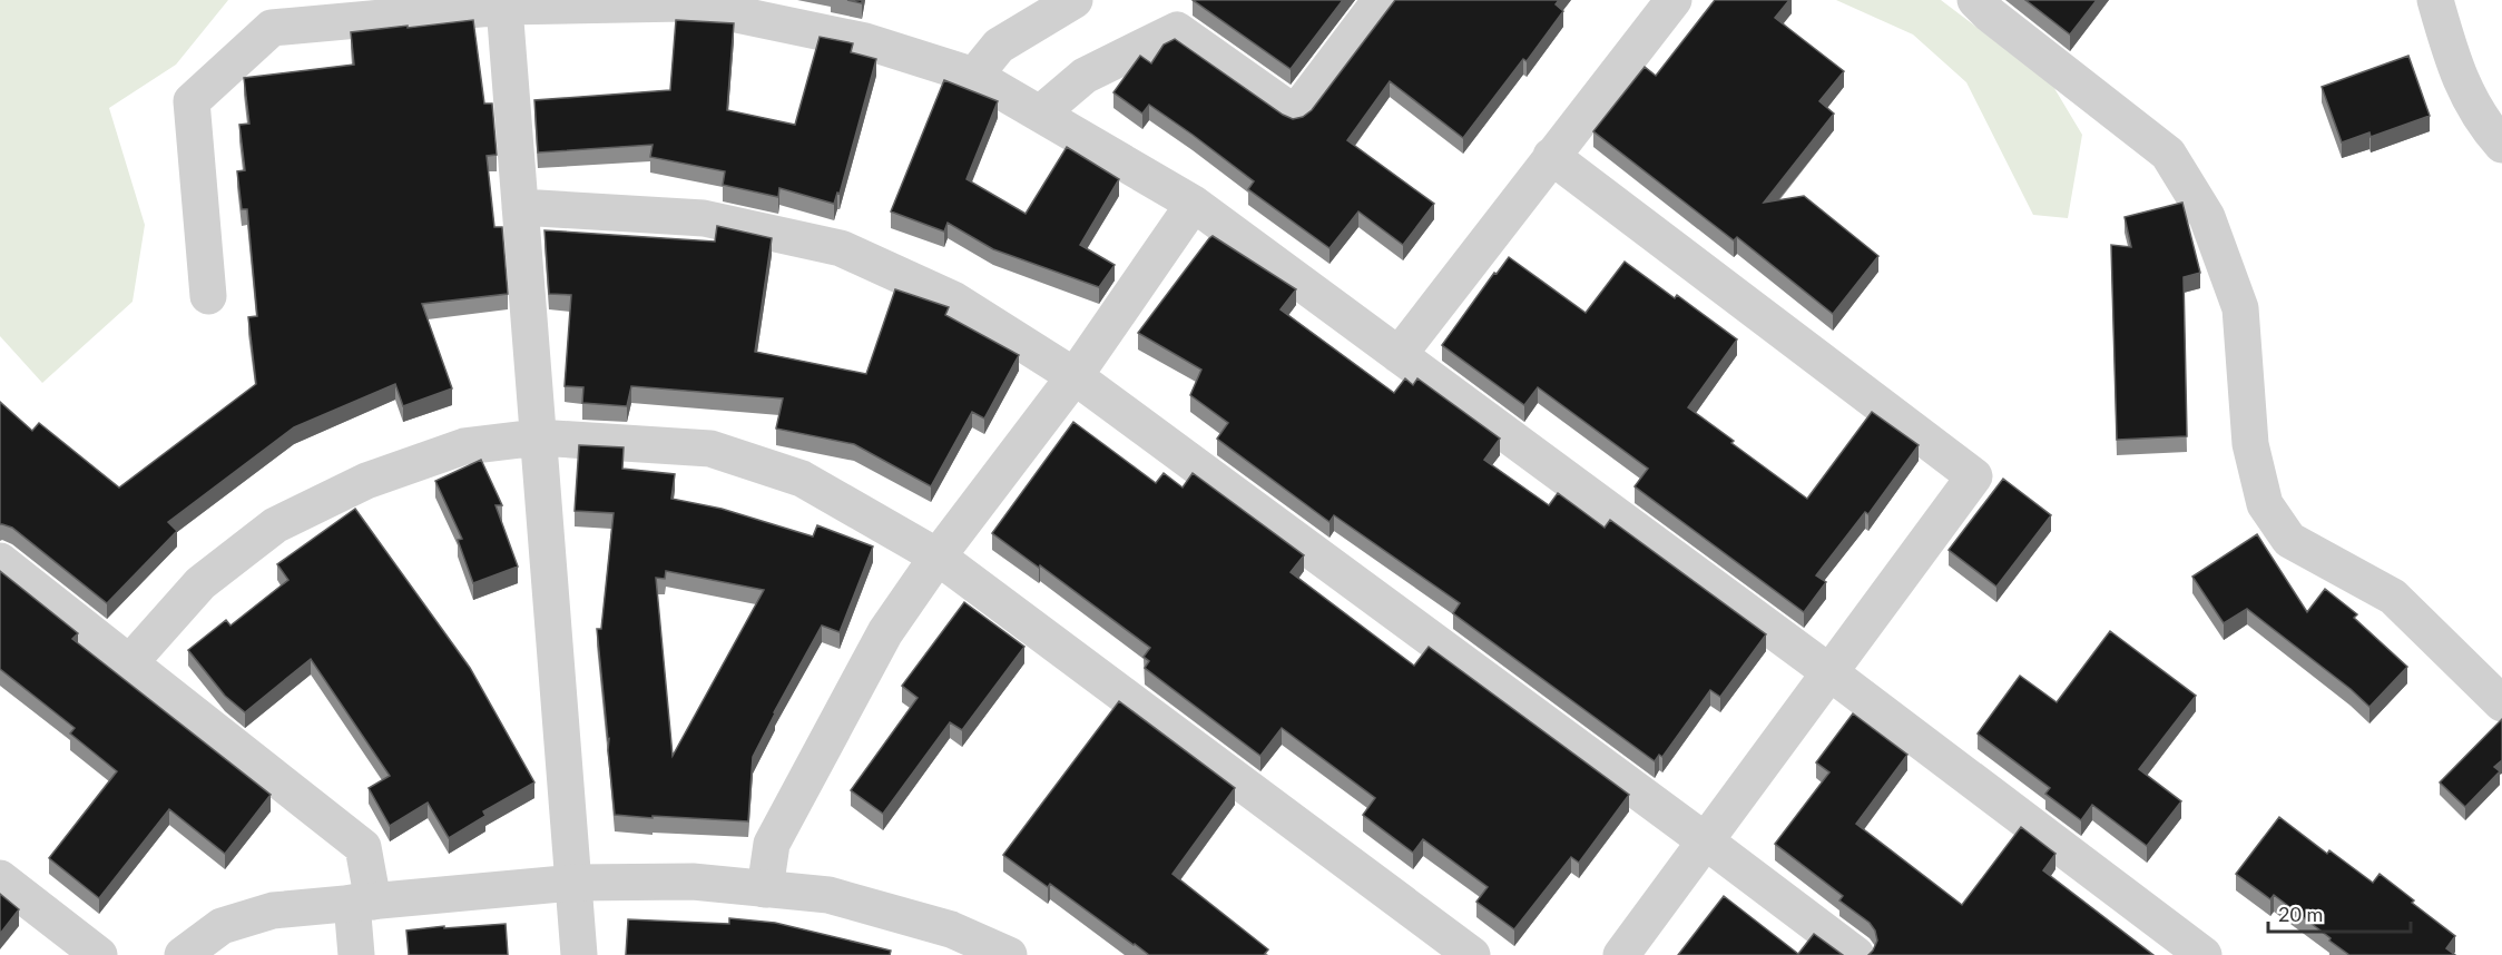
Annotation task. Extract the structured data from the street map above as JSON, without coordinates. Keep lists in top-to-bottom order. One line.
{"scale_bar":"20 m"}
